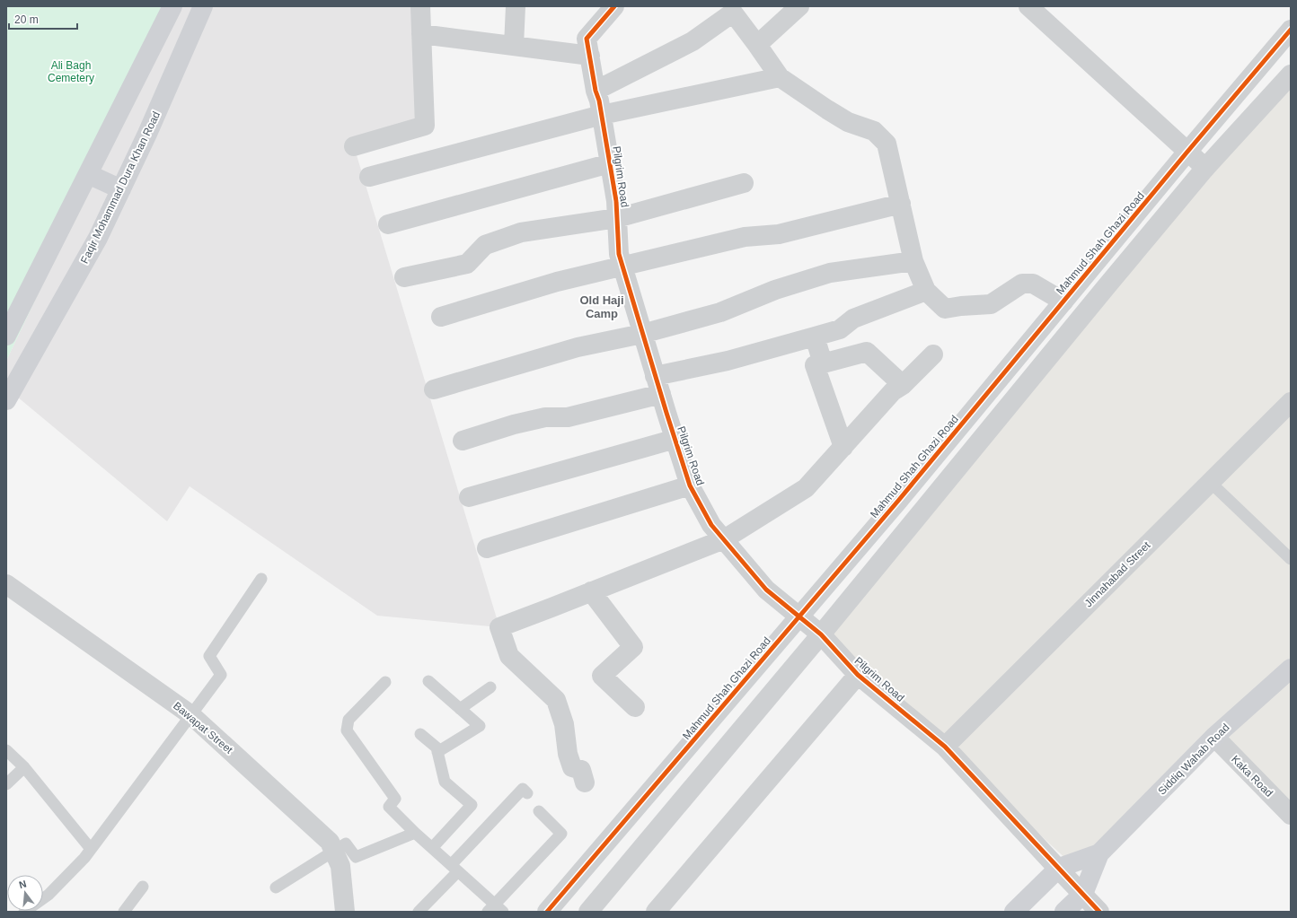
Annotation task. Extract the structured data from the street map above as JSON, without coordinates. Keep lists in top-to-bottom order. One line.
{"streets":{"main road":["Faqir Mohammad Dura Khan Road","Siddiq Wahab Road"],"street":["Pilgrim Road","Mahmud Shah Ghazi Road","Jinnahabad Street","Bawapat Street","Kaka Road"]},"crossings":[["Pilgrim Road","Mahmud Shah Ghazi Road"],["Pilgrim Road","Jinnahabad Street"],["Pilgrim Road","Siddiq Wahab Road"],["Siddiq Wahab Road","Kaka Road"]],"districts":["Old Haji Camp"],"parks":["Ali Bagh Cemetery"],"scale_bar":"20 m","north":"top"}
